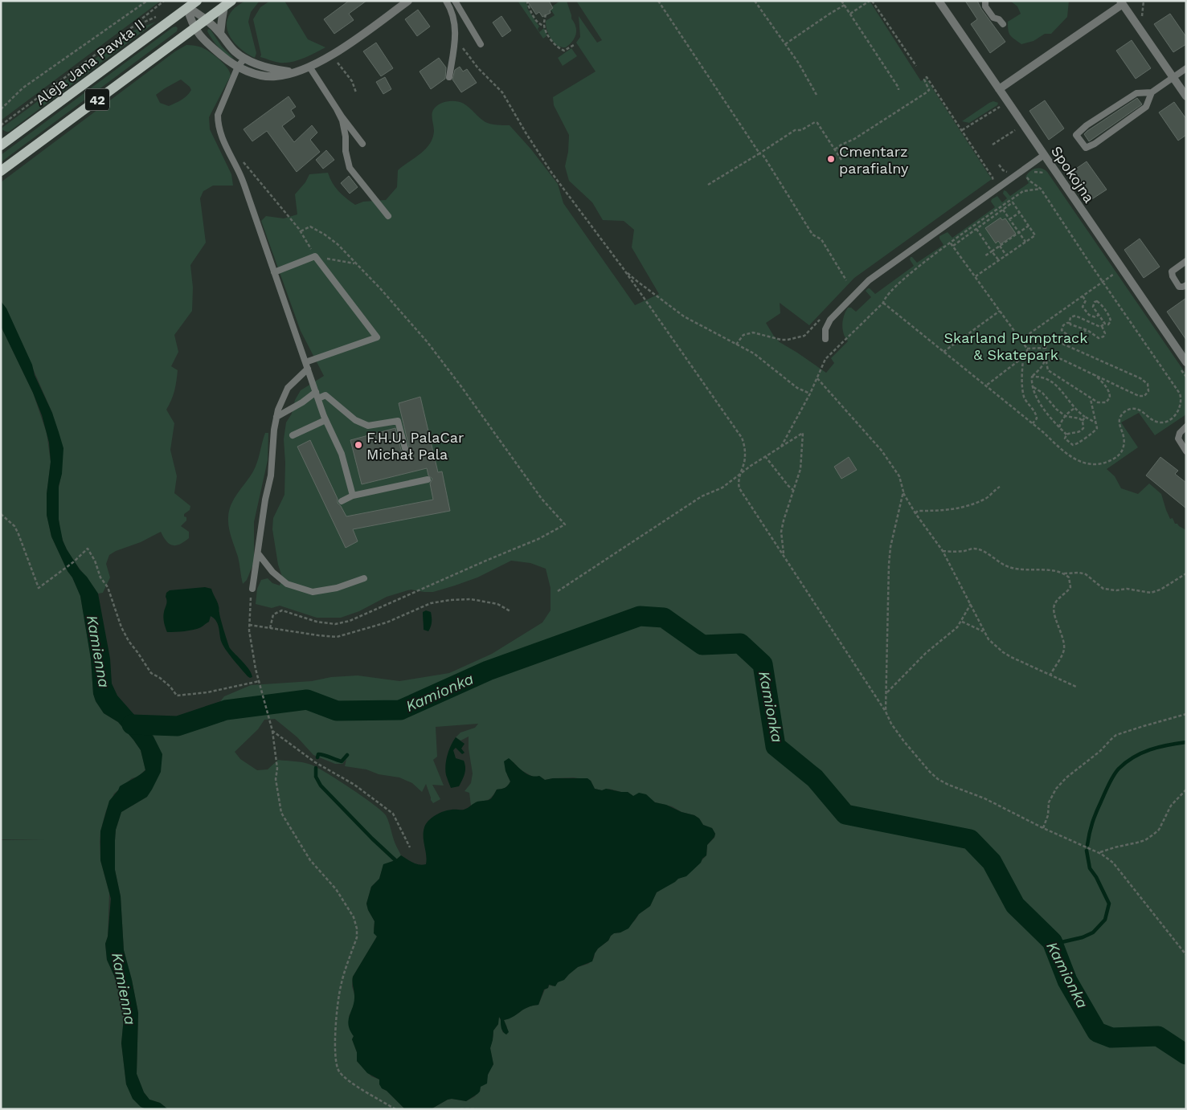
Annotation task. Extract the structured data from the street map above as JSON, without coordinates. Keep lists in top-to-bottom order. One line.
{"streets":{"main road":["Aleja Jana Pawła II","42"],"street":["Spokojna"]},"water":["Kamienna","Kamionka"],"parks":["Skarland Pumptrack & Skatepark"],"places":["Cmentarz parafialny","F.H.U. PalaCar Michał Pala"]}
